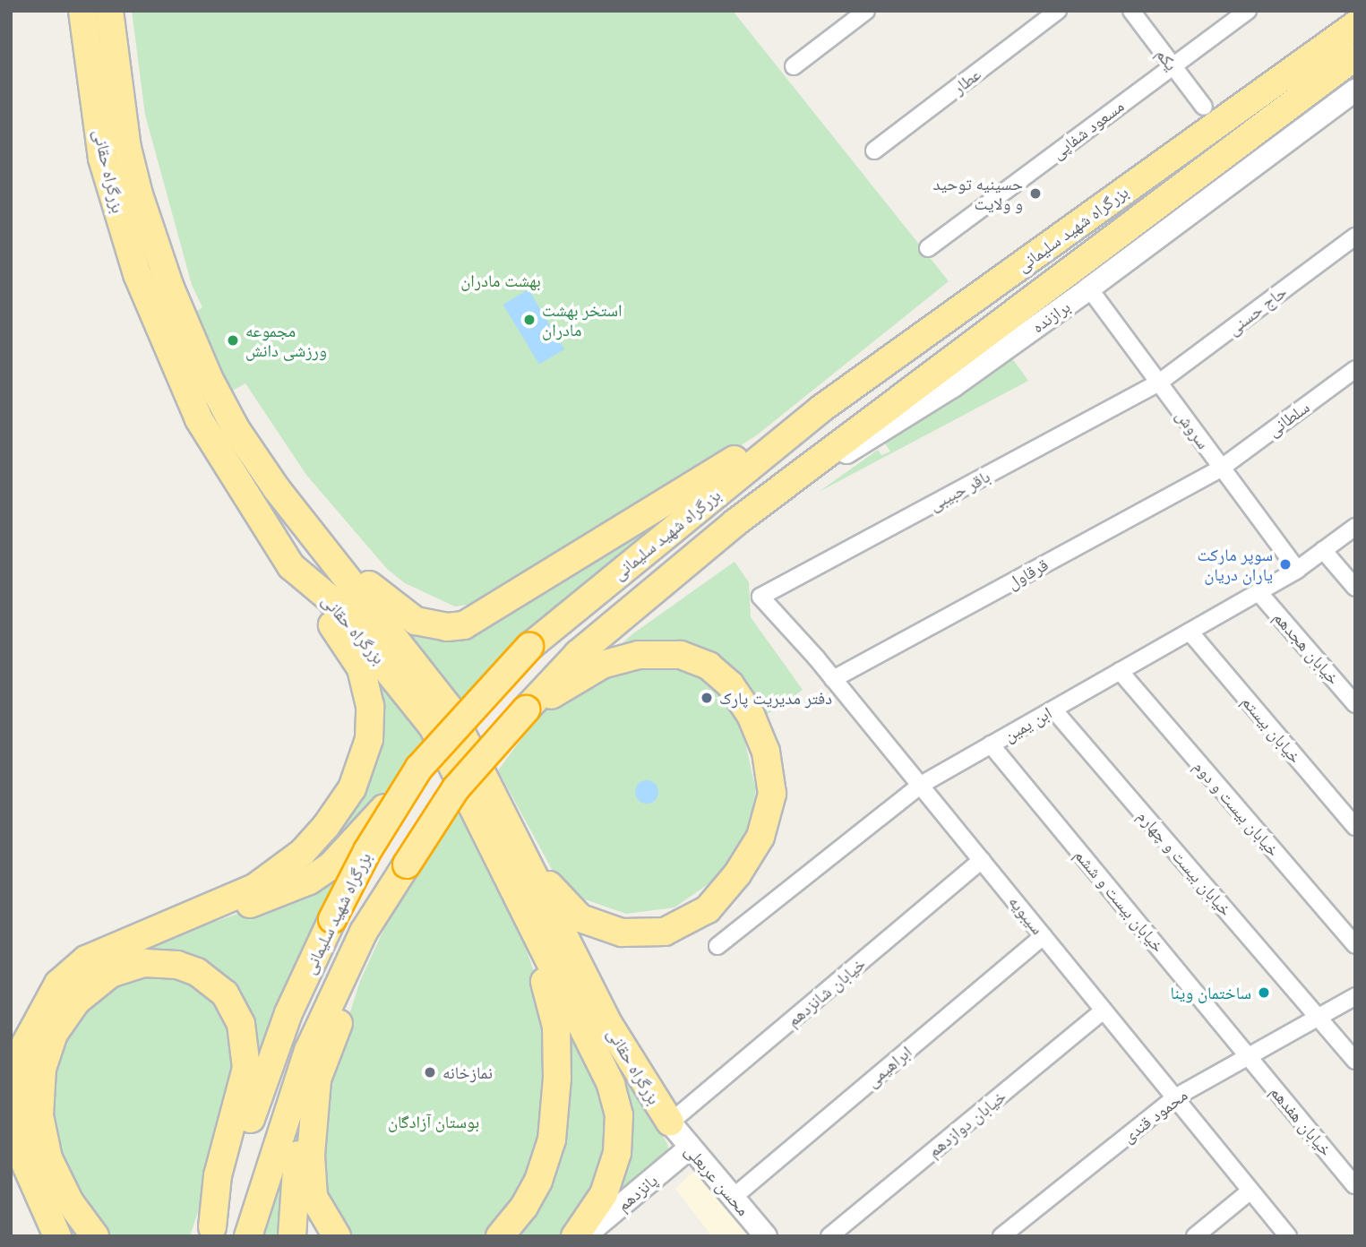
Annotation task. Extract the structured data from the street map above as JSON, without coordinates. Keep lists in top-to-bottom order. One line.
{"streets":{"highway":["بزرگراه حقانی","بزرگراه شهید سلیمانی"],"main road":["برازنده","محسن عربعلی","پانزدهم"],"street":["یکم","عطار","مسعود شفاپی","حاج حسنی","سلطانی","سروش","باقر حبیبی","قرقاول","خیابان هجدهم","ابن یمین","خیابان بیستم","خیابان بیست و دوم","خیابان بیست و چهارم","خیابان بیست و ششم","سیبویه","خیابان شانزدهم","ابراهیمی","محمود قندی","خیابان هفدهم","خیابان دوازدهم"]},"crossings":[["یکم","مسعود شفاپی"],["بزرگراه حقانی","خیابان شانزدهم"],["بزرگراه حقانی","محسن عربعلی"],["بزرگراه شهید سلیمانی","برازنده"],["حاج حسنی","سروش"],["حاج حسنی","باقر حبیبی"],["برازنده","سروش"],["سلطانی","سروش"],["سلطانی","قرقاول"],["سروش","باقر حبیبی"],["سروش","قرقاول"],["سروش","ابن یمین"],["باقر حبیبی","سیبویه"],["قرقاول","سیبویه"],["خیابان هجدهم","ابن یمین"],["ابن یمین","خیابان بیستم"],["ابن یمین","خیابان بیست و دوم"],["ابن یمین","خیابان بیست و چهارم"],["ابن یمین","خیابان بیست و ششم"],["ابن یمین","سیبویه"],["خیابان بیست و چهارم","محمود قندی"],["خیابان بیست و ششم","محمود قندی"],["خیابان بیست و ششم","خیابان هفدهم"],["سیبویه","خیابان شانزدهم"],["سیبویه","ابراهیمی"],["سیبویه","محمود قندی"],["سیبویه","خیابان دوازدهم"],["خیابان شانزدهم","محسن عربعلی"],["ابراهیمی","محسن عربعلی"],["محمود قندی","خیابان هفدهم"],["محسن عربعلی","پانزدهم"]],"parks":["بهشت مادران","بوستان آزادگان"],"places":["حسینیه توحید و ولایت","استخر بهشت مادران","مجموعه ورزشی دانش","سوپر مارکت یاران دریان","دفتر مدیریت پارک","ساختمان وینا","نمازخانه"]}
